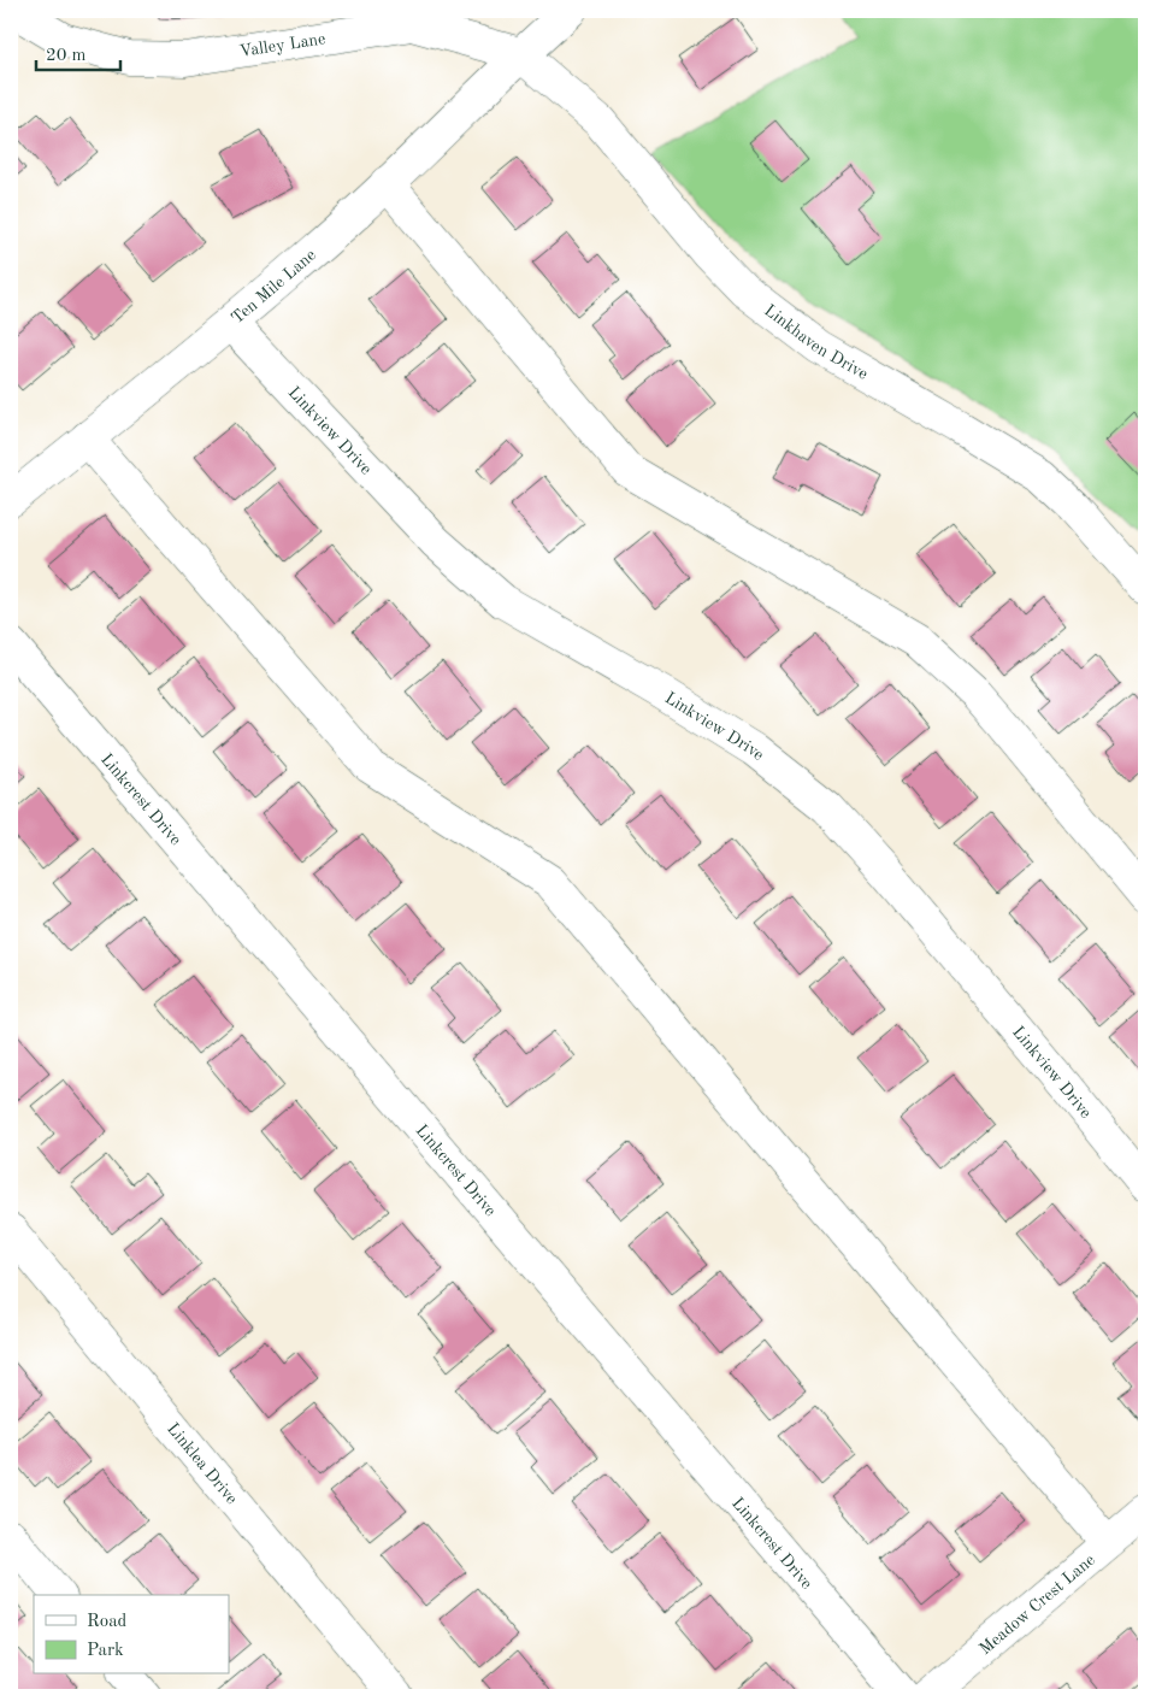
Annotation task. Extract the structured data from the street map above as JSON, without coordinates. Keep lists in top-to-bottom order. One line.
{"streets":{"street":["Valley Lane","Ten Mile Lane","Linkhaven Drive","Linkview Drive","Linkcrest Drive","Linklea Drive","Meadow Crest Lane"]},"crossings":[["Valley Lane","Ten Mile Lane"],["Valley Lane","Linkhaven Drive"],["Ten Mile Lane","Linkhaven Drive"],["Ten Mile Lane","Linkview Drive"]],"legend":["Road","Park"],"scale_bar":"20 m"}
